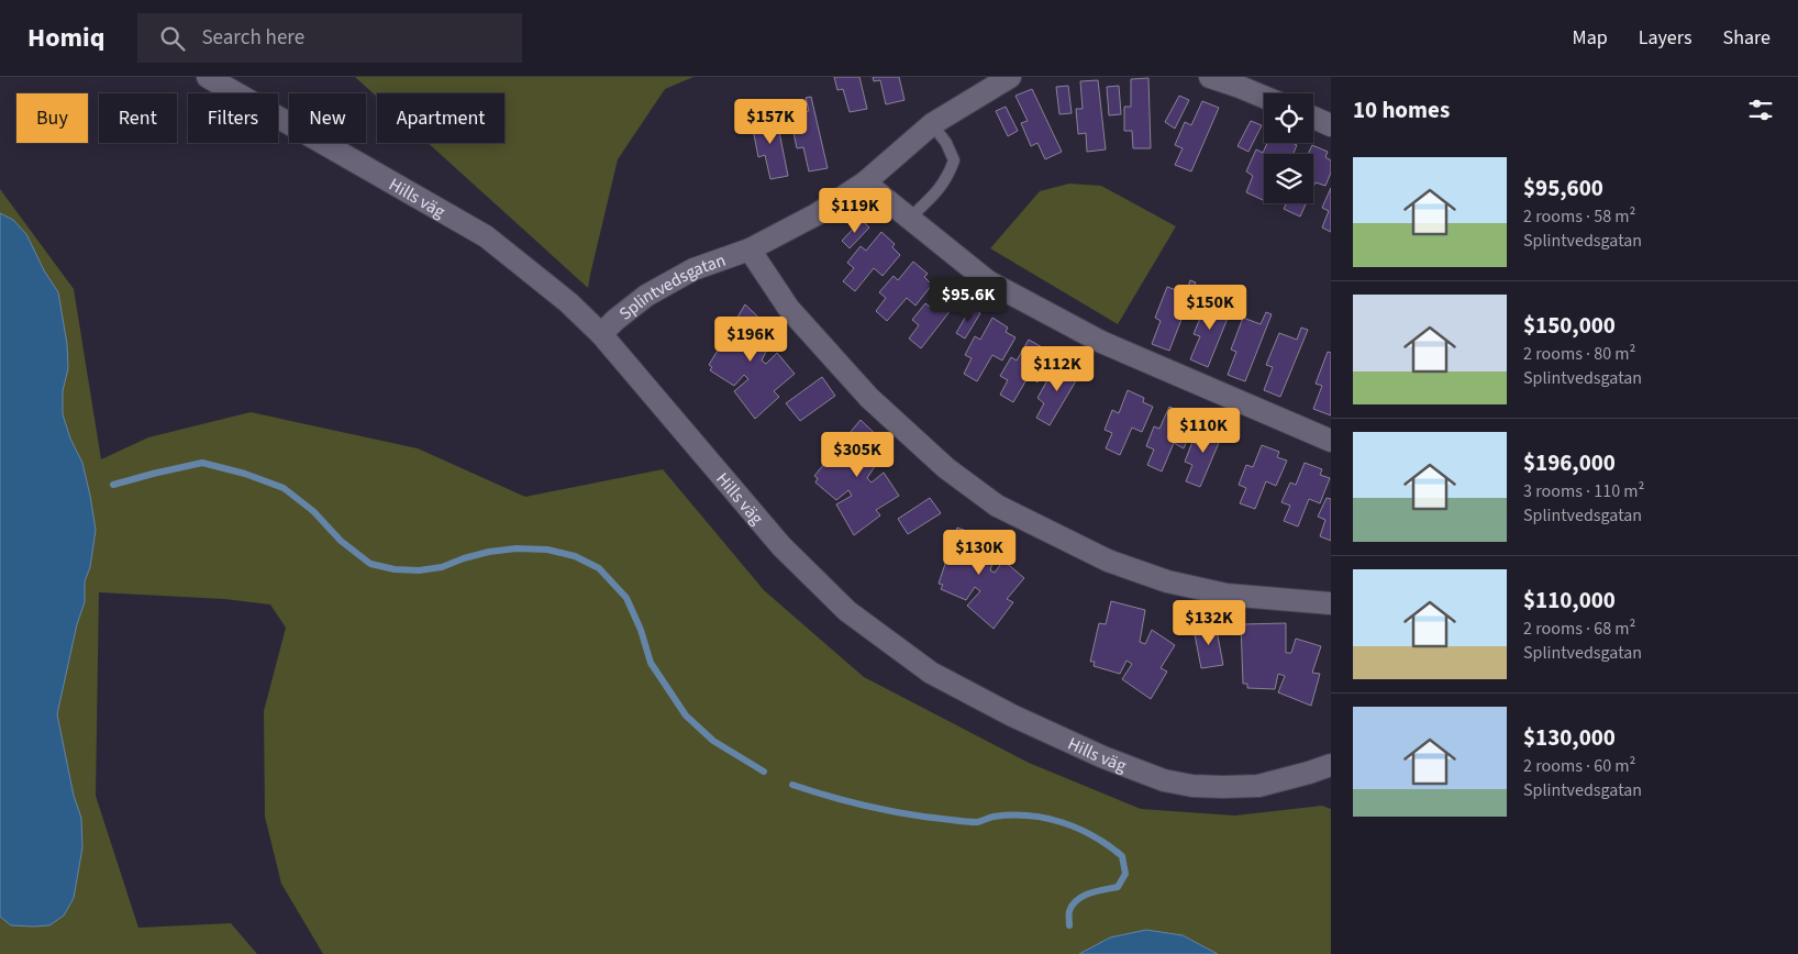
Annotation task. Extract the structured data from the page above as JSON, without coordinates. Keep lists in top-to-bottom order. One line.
{"streets":{"street":["Hills väg","Splintvedsgatan"]},"crossings":[["Hills väg","Splintvedsgatan"]],"page":{"header":"Homiq","search":"Search here","nav":["Map","Layers","Share"],"heading":"10 homes","chip":["Buy","Rent","Filters","New","Apartment"],"price":["$157K","$119K","$95.6K","$150K","$196K","$112K","$110K","$305K","$130K","$132K"],"list":[{"name":"$95,600","note":"2 rooms · 58 m² · Splintvedsgatan"},{"name":"$150,000","note":"2 rooms · 80 m² · Splintvedsgatan"},{"name":"$196,000","note":"3 rooms · 110 m² · Splintvedsgatan"},{"name":"$110,000","note":"2 rooms · 68 m² · Splintvedsgatan"},{"name":"$130,000","note":"2 rooms · 60 m² · Splintvedsgatan"}]}}
